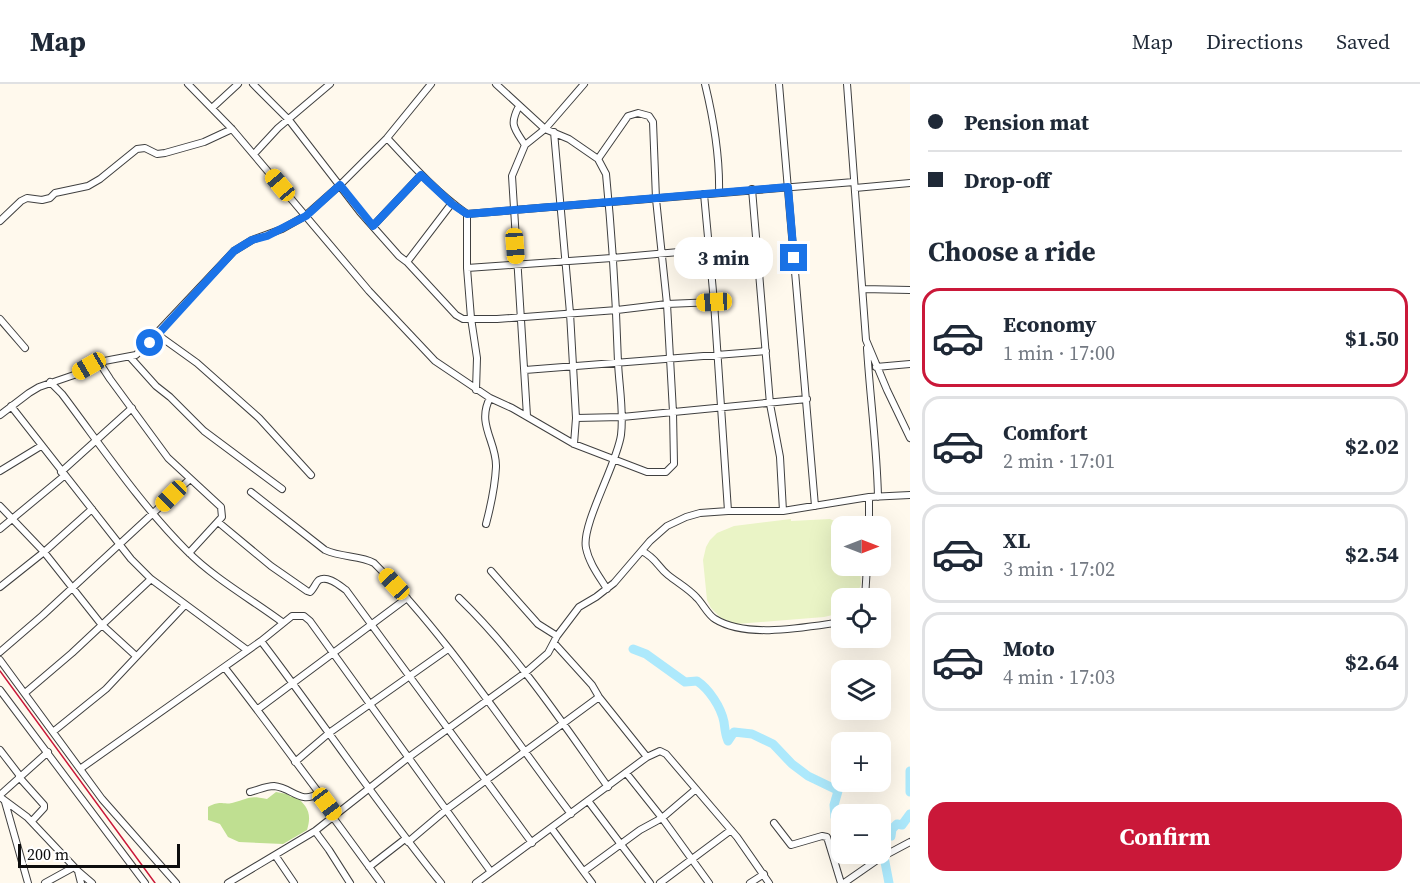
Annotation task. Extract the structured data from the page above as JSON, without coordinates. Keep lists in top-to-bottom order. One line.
{"scale_bar":"200 m","north":"right","page":{"header":"Map","nav":["Map","Directions","Saved"],"banner":["Pension mat","Drop-off"],"heading":"Choose a ride","bubble":"3 min","list":[{"name":"Economy","note":"1 min · 17:00","value":"$1.50"},{"name":"Comfort","note":"2 min · 17:01","value":"$2.02"},{"name":"XL","note":"3 min · 17:02","value":"$2.54"},{"name":"Moto","note":"4 min · 17:03","value":"$2.64"}],"map_buttons":["+","−"],"buttons":"Confirm","scale":"200 m"}}
